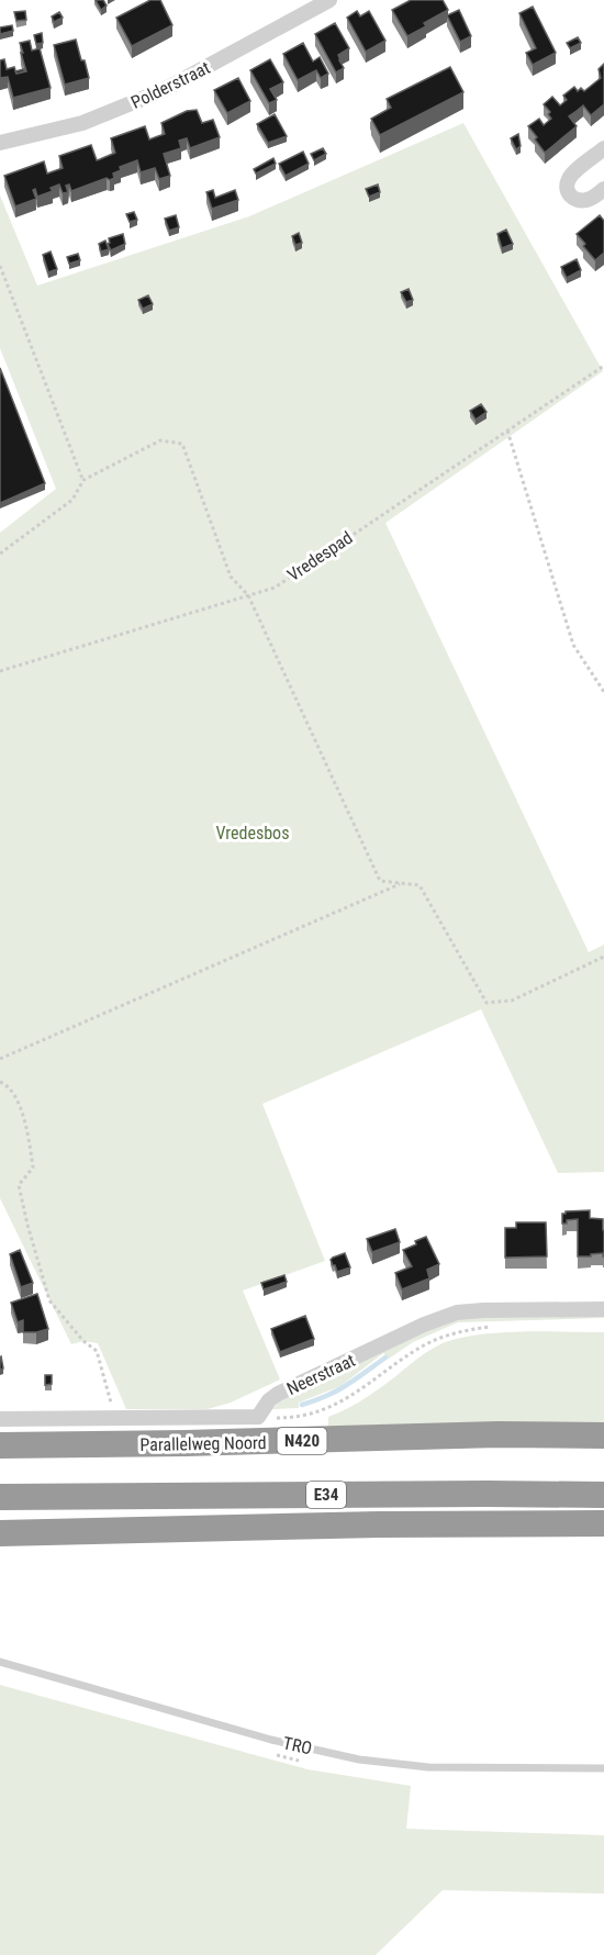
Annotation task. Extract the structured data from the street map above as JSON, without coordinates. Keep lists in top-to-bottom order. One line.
{"streets":{"highway":["N420","Parallelweg Noord","E34"],"street":["Polderstraat","Neerstraat"],"lane":["TRO"],"path":["Vredespad"]},"parks":["Vredesbos"]}
